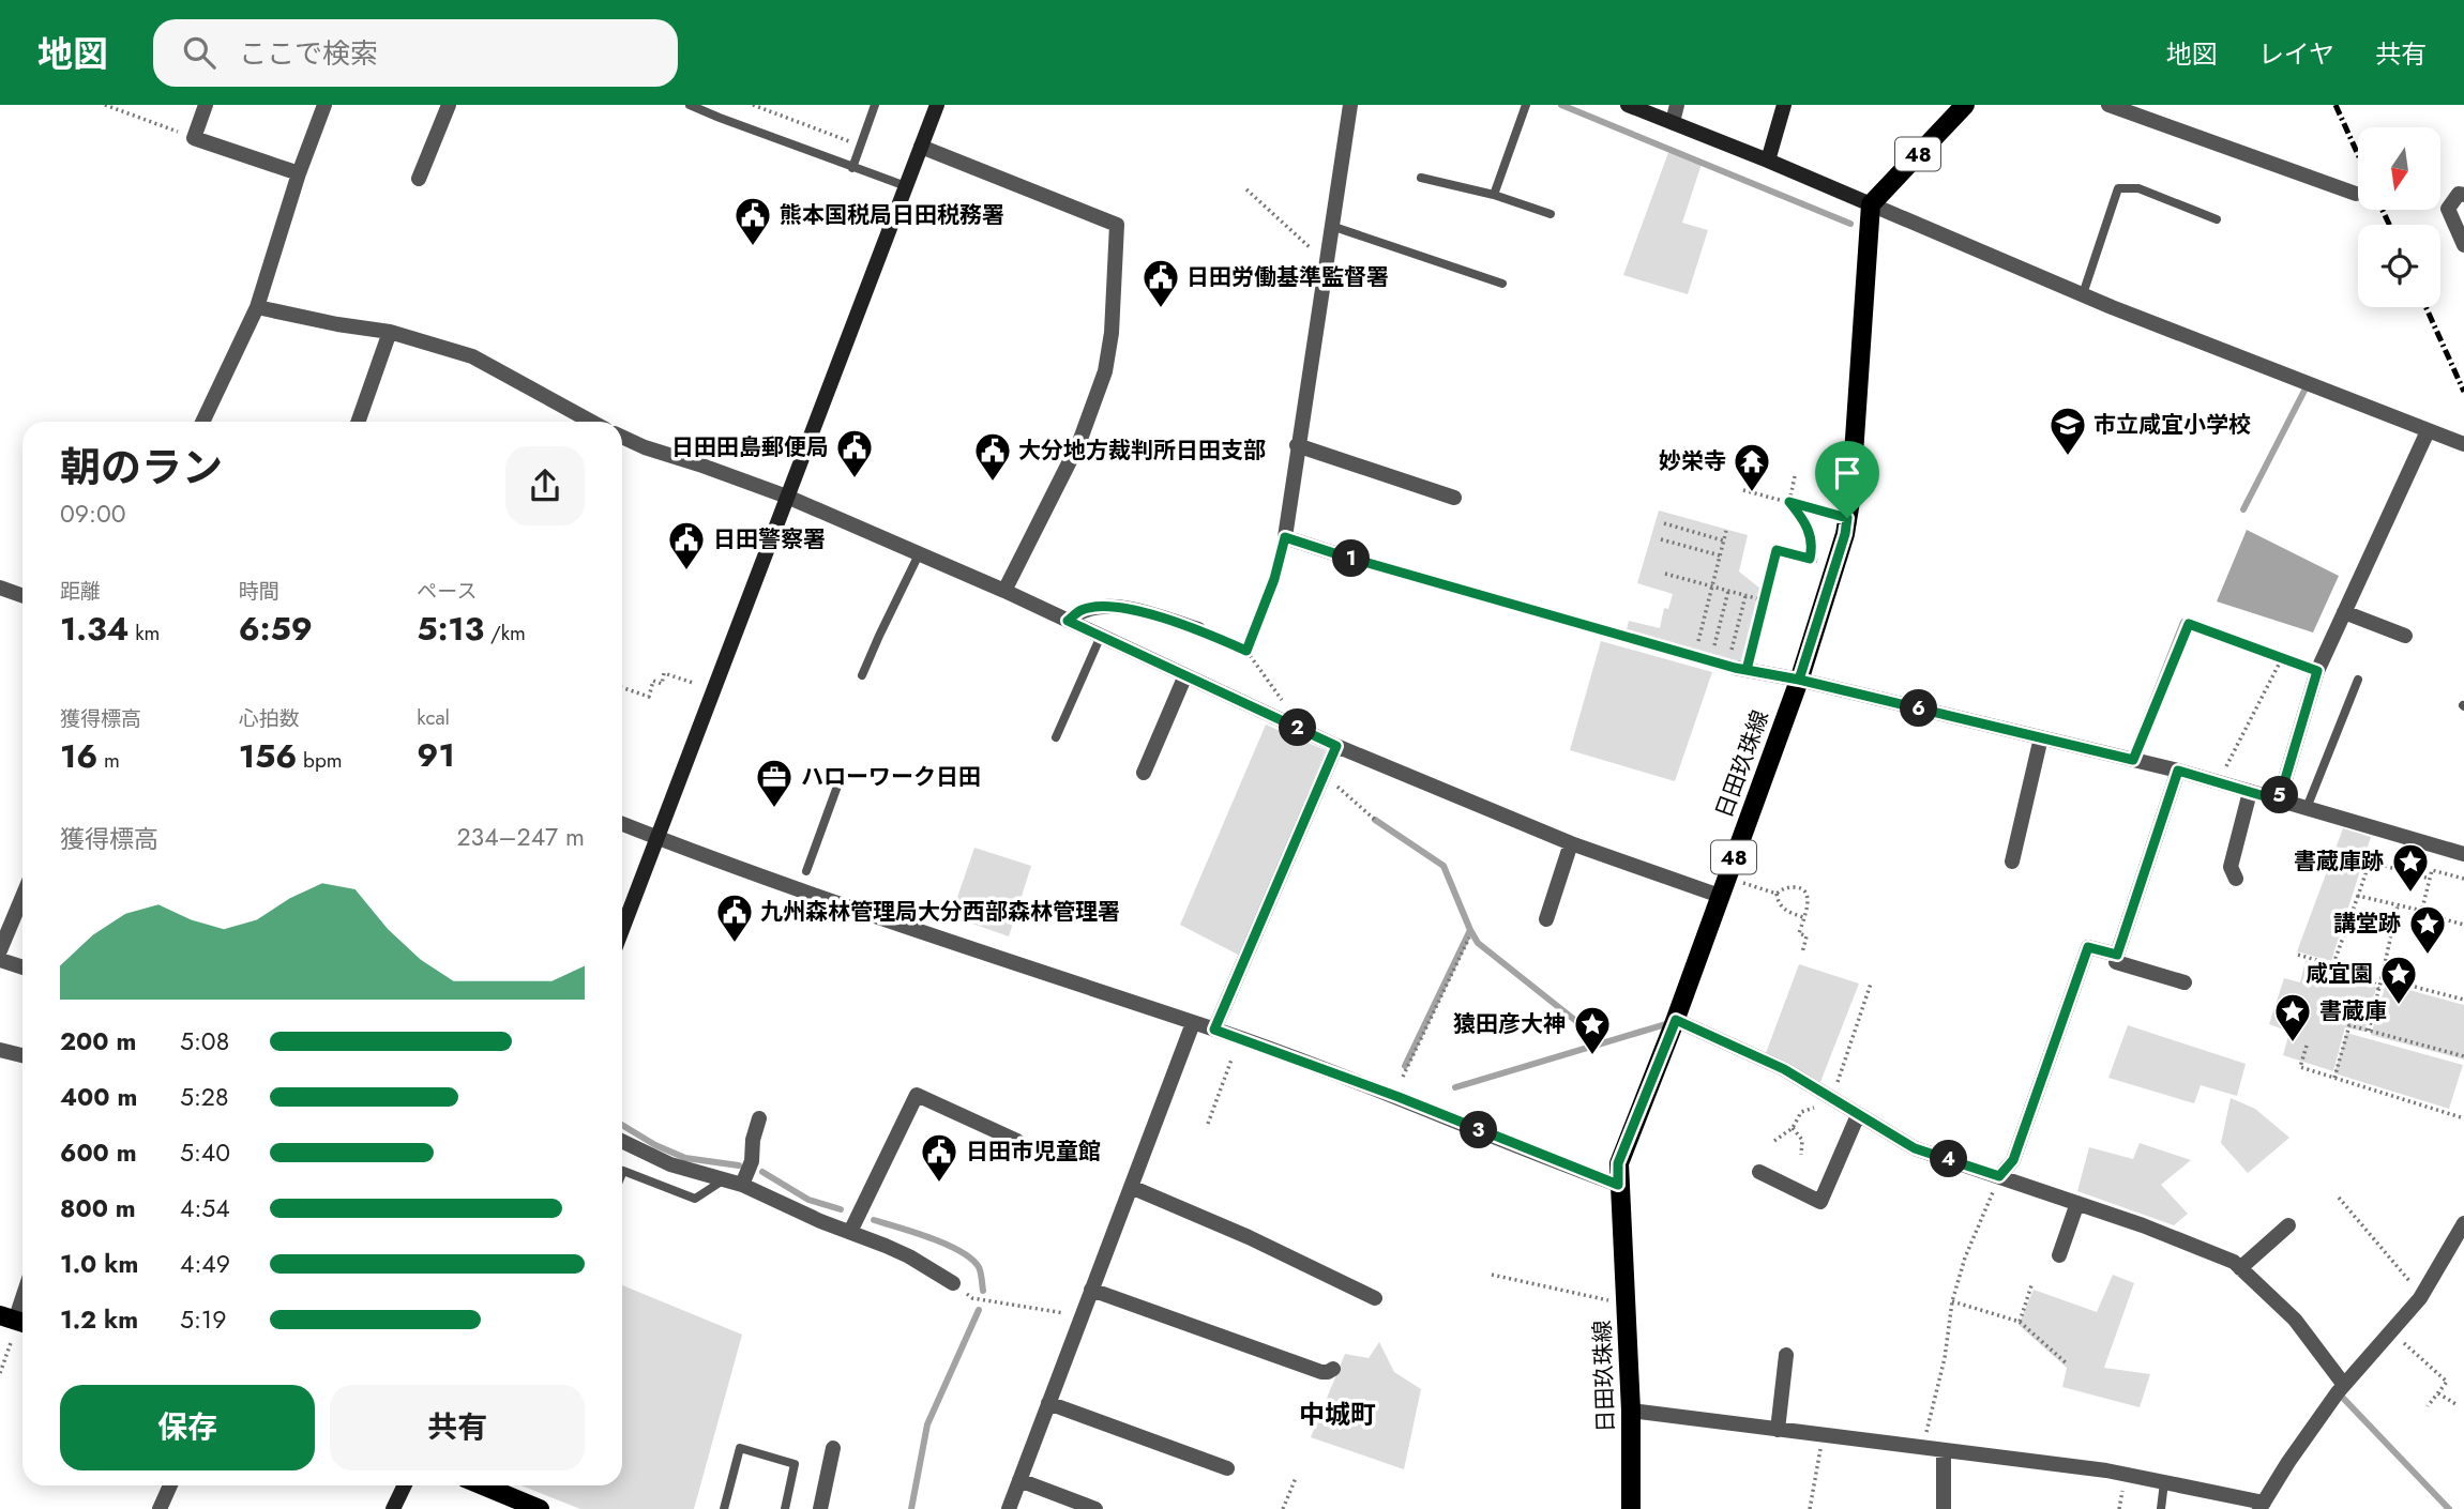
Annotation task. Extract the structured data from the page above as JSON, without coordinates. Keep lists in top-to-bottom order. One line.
{"streets":{"main road":["48","日田玖珠線"]},"crossings":[["48","日田玖珠線"]],"districts":["中城町"],"places":{"public building":["熊本国税局日田税務署","日田労働基準監督署","日田田島郵便局","大分地方裁判所日田支部","日田警察署","九州森林管理局大分西部森林管理署","日田市児童館"],"school or university":["市立咸宜小学校"],"temple":["妙栄寺"],"office":["ハローワーク日田"],"place":["書蔵庫跡","講堂跡","咸宜園","書蔵庫","猿田彦大神"]},"north":"bottom","page":{"header":"地図","search":"ここで検索","nav":["地図","レイヤ","共有"],"heading":["朝のラン","09:00"],"pins":["1","6","2","5","3","4"],"stats":[["距離","1.34 km"],["時間","6:59"],["ペース","5:13 /km"],["獲得標高","16 m"],["心拍数","156 bpm"],["kcal","91"]],"chart":["獲得標高","234–247 m"],"list":[{"name":"200 m","note":"5:08"},{"name":"400 m","note":"5:28"},{"name":"600 m","note":"5:40"},{"name":"800 m","note":"4:54"},{"name":"1.0 km","note":"4:49"},{"name":"1.2 km","note":"5:19"}],"buttons":["保存","共有"]}}
